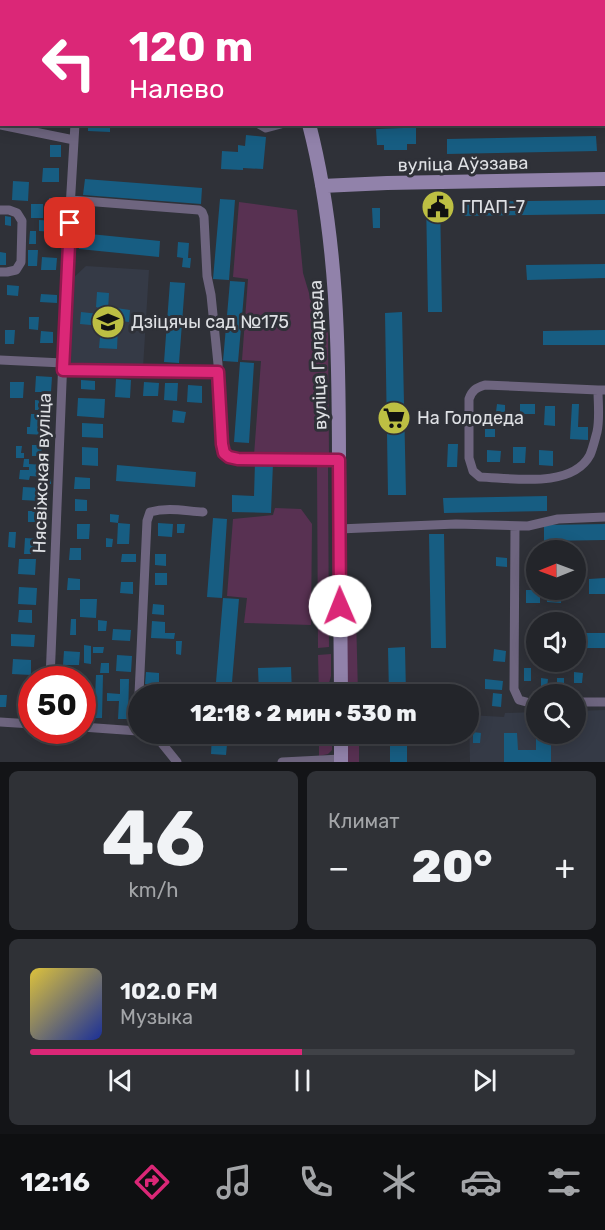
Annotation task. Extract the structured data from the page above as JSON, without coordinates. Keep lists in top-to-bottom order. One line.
{"streets":{"main road":["вуліца Аўэзава","вуліца Галадзеда"],"street":["Нясвіжская вуліца"]},"crossings":[["вуліца Аўэзава","вуліца Галадзеда"]],"places":{"public building":["ГПАП-7"],"school or university":["Дзіцячы сад №175"],"supermarket":["На Голодеда"]},"north":"left","page":{"turn":["120 m","Налево"],"limit":"50","trip":"12:18 · 2 мин · 530 m","tile":[["46","km/h"],"Климат"],"heat":["−","20°","+"],"song":["102.0 FM","Музыка"],"tabs":"12:16"}}
